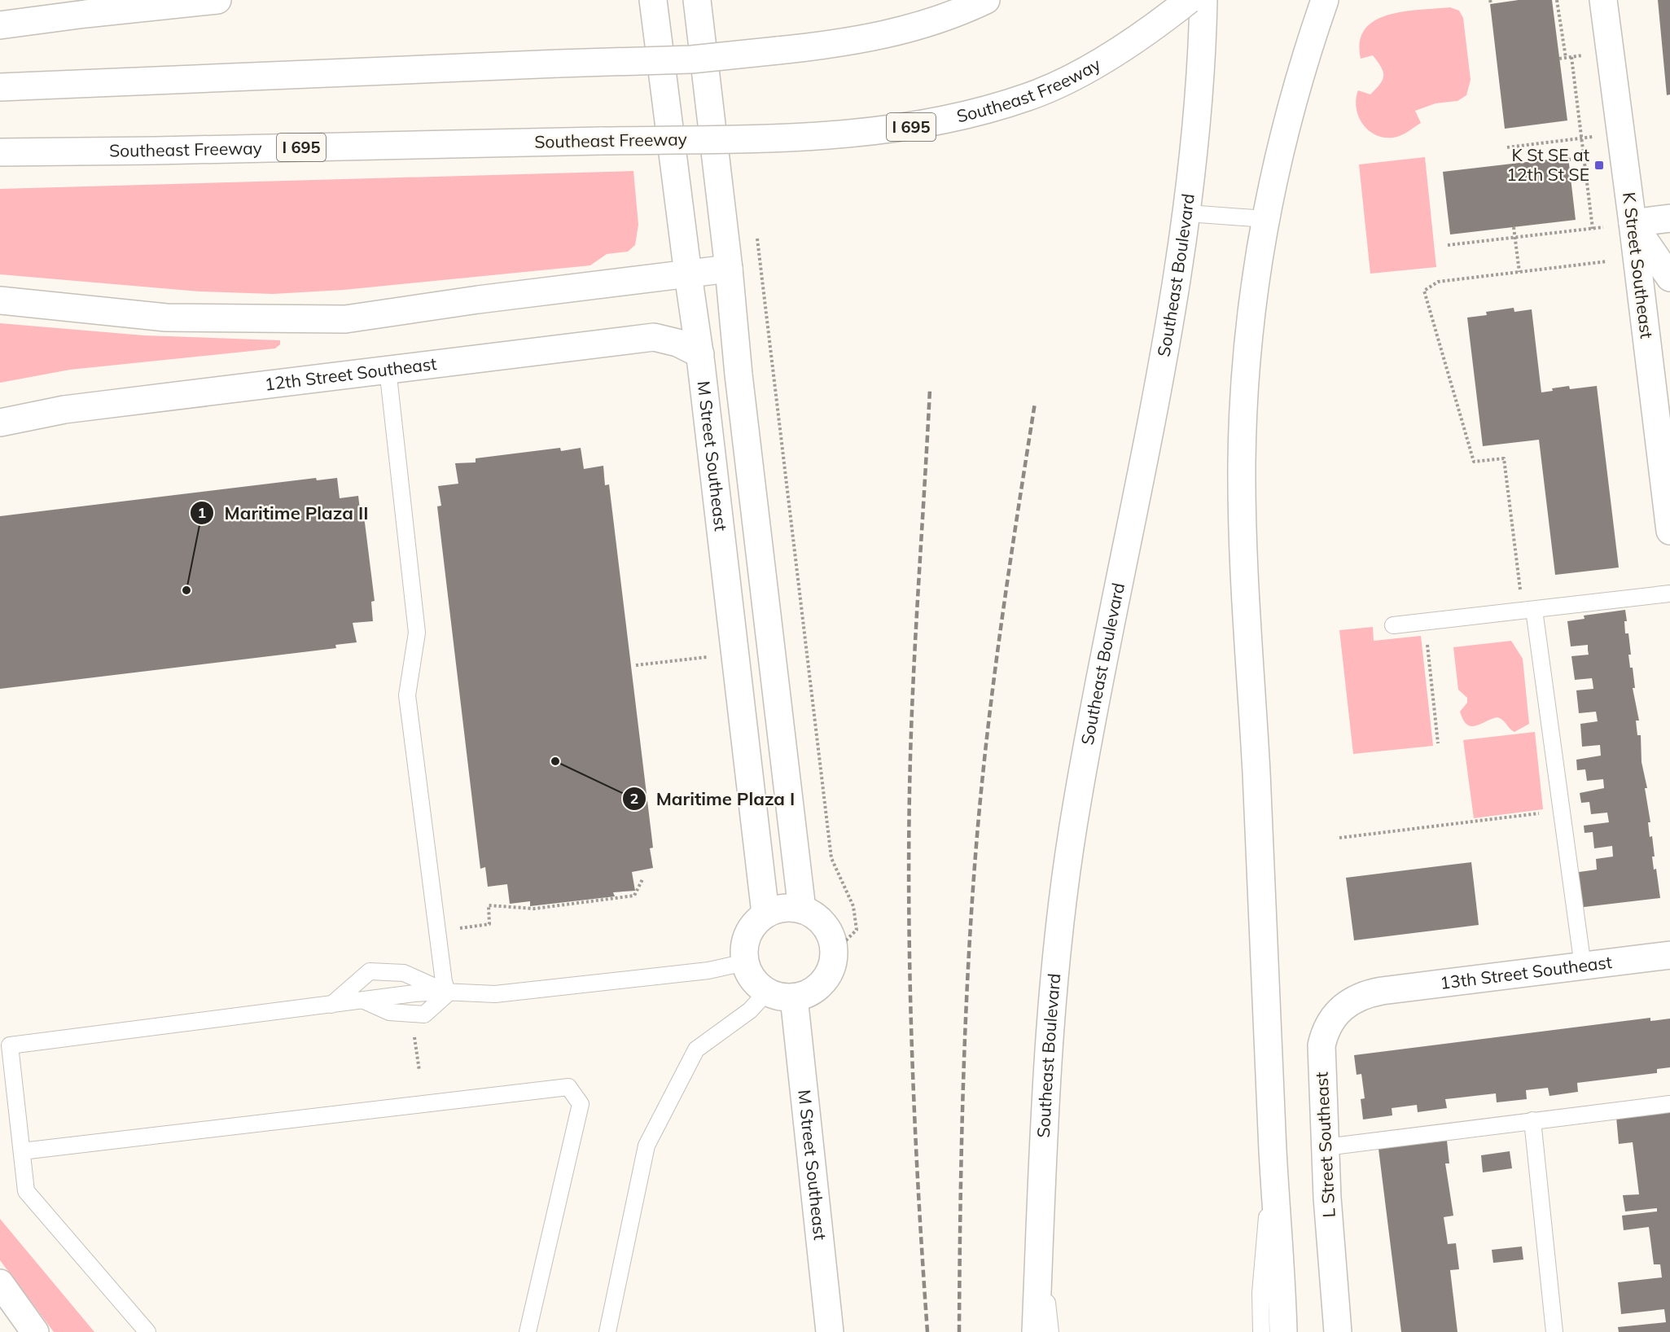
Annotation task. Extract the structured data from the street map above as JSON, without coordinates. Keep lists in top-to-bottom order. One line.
{"streets":{"main road":["Southeast Freeway","I 695","K Street Southeast","Southeast Boulevard","12th Street Southeast","M Street Southeast","13th Street Southeast","L Street Southeast"]},"crossings":[["12th Street Southeast","M Street Southeast"],["13th Street Southeast","L Street Southeast"]],"places":{"transit":["K St SE at 12th St SE"],"other":["Maritime Plaza II","Maritime Plaza I"]}}
